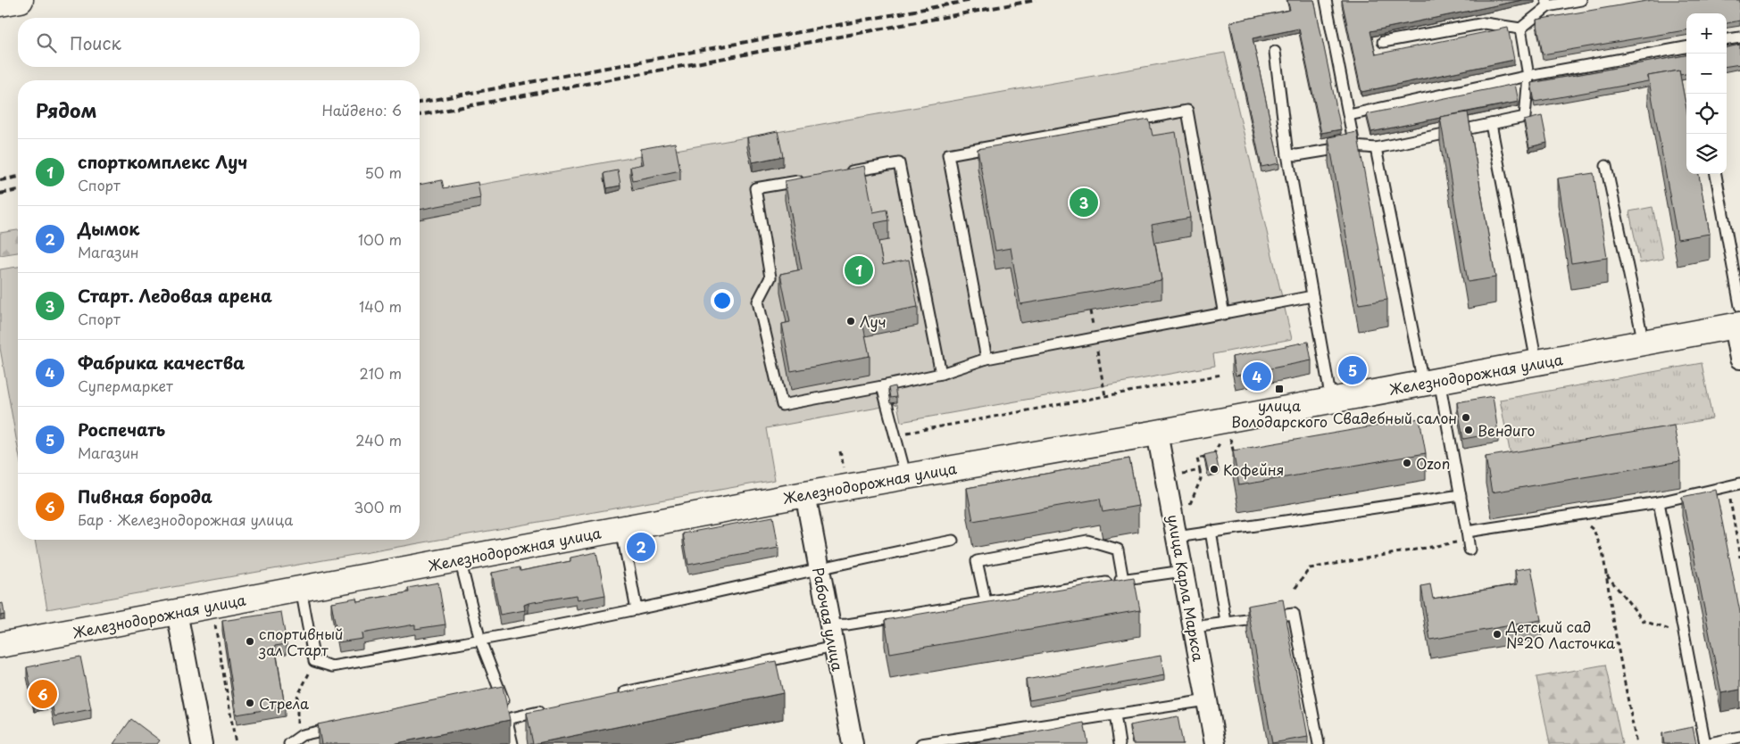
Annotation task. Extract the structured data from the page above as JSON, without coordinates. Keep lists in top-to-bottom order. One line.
{"streets":{"main road":["Железнодорожная улица"],"street":["улица Карла Маркса","Рабочая улица"]},"crossings":[["Железнодорожная улица","улица Карла Маркса"],["Железнодорожная улица","Рабочая улица"]],"places":{"other":["Луч","Свадебный салон","Вендиго","Ozon","Кофейня","Детский сад №20 Ласточка","спортивный зал Старт","Стрела"],"transit":["улица Володарского"]},"page":{"map_buttons":["+","−"],"search":"Поиск","heading":["Рядом","Найдено: 6"],"list":[{"mark":"1","name":"спорткомплекс Луч","note":"Спорт","value":"50 m"},{"mark":"2","name":"Дымок","note":"Магазин","value":"100 m"},{"mark":"3","name":"Старт. Ледовая арена","note":"Спорт","value":"140 m"},{"mark":"4","name":"Фабрика качества","note":"Супермаркет","value":"210 m"},{"mark":"5","name":"Роспечать","note":"Магазин","value":"240 m"},{"mark":"6","name":"Пивная борода","note":"Бар · Железнодорожная улица","value":"300 m"}],"pins":["3","1","5","4","2","6"]}}
